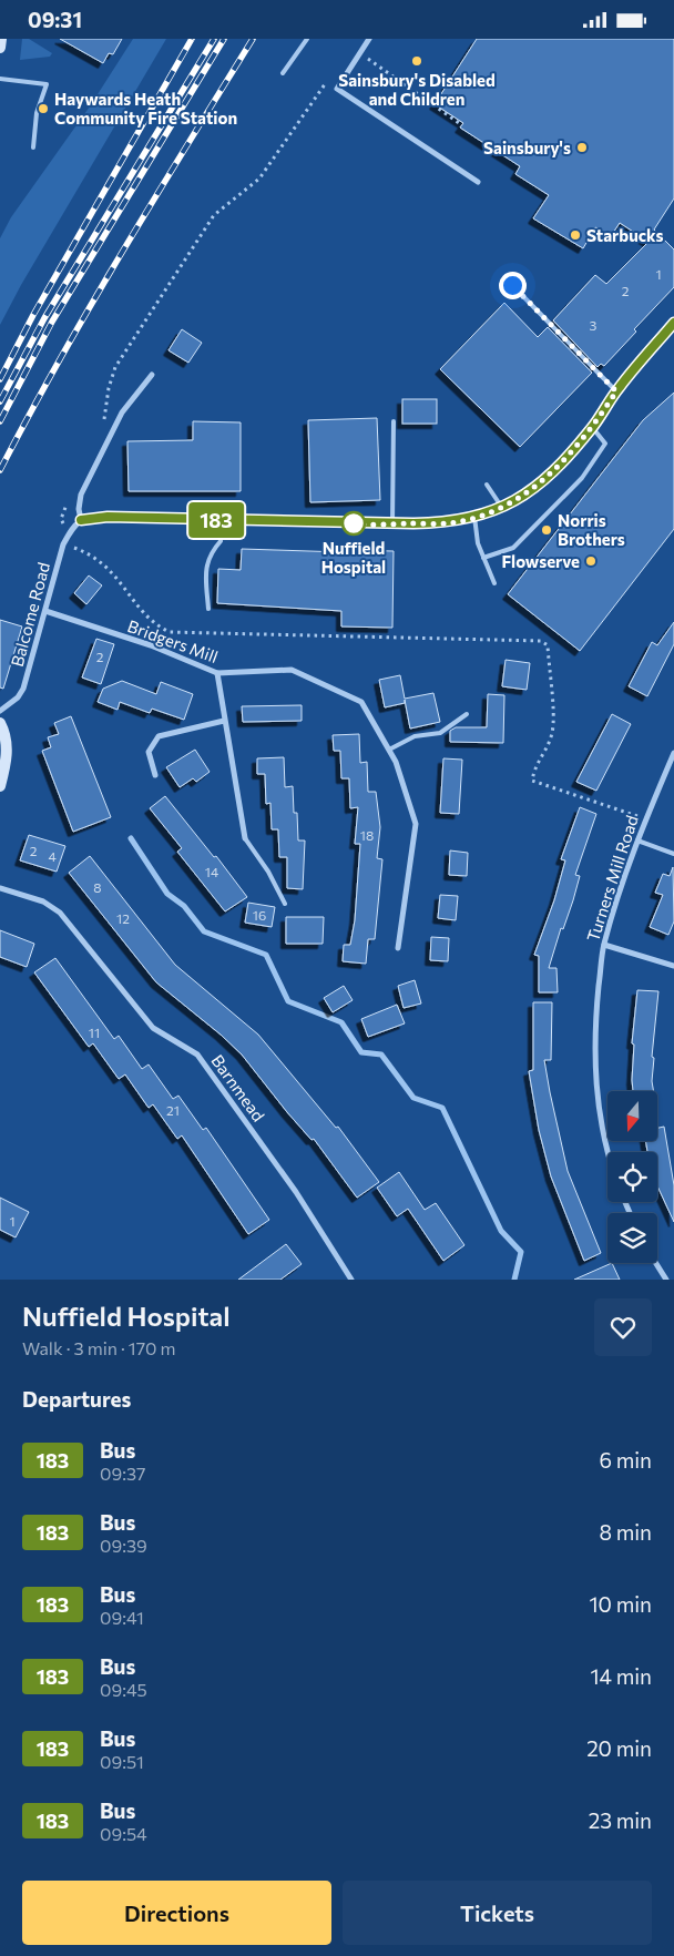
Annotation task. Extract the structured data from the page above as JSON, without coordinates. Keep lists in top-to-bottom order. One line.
{"streets":{"street":["Balcome Road","Bridgers Mill","Turners Mill Road","Barnmead"]},"crossings":[["Balcome Road","Bridgers Mill"]],"places":["Sainsbury's Disabled and Children","Haywards Heath Community Fire Station","Sainsbury's","Starbucks","Nuffield Hospital","Norris Brothers","Flowserve"],"lines":["bus line 183"],"house_numbers":["1","2","3","2","18","2","4","14","8","16","12","11","21","1"],"north":"bottom","page":{"status":"09:31","on_map":"183","heading":[["Nuffield Hospital","Walk · 3 min · 170 m"],"Departures"],"list":[{"mark":"183","name":"Bus","note":"09:37","value":"6 min"},{"mark":"183","name":"Bus","note":"09:39","value":"8 min"},{"mark":"183","name":"Bus","note":"09:41","value":"10 min"},{"mark":"183","name":"Bus","note":"09:45","value":"14 min"},{"mark":"183","name":"Bus","note":"09:51","value":"20 min"},{"mark":"183","name":"Bus","note":"09:54","value":"23 min"}],"buttons":["Directions","Tickets"]}}
